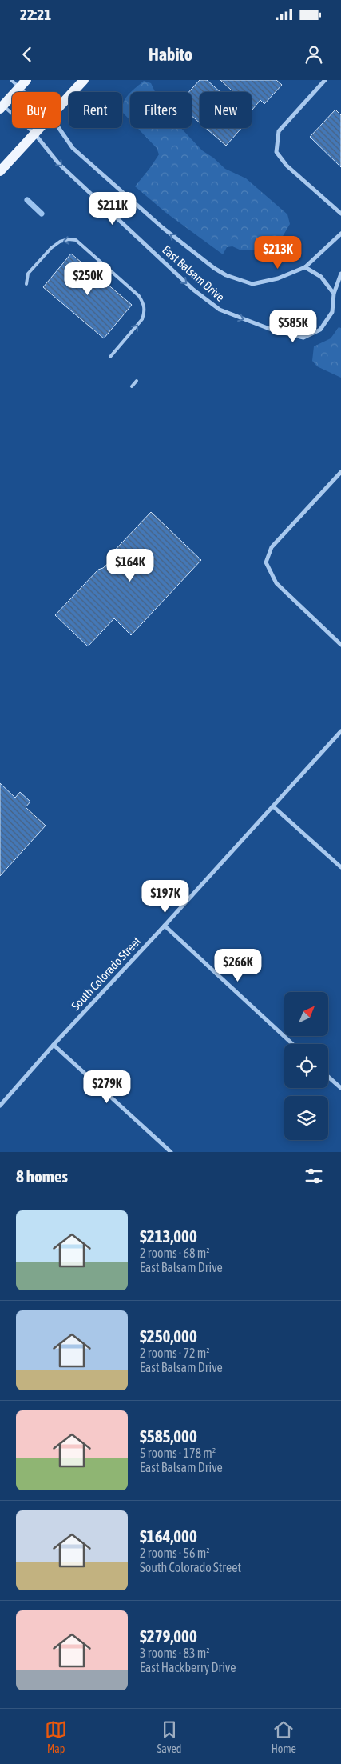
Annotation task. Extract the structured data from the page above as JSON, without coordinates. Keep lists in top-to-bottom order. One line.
{"streets":{"street":["East Balsam Drive","South Colorado Street"]},"north":"top right","page":{"status":"22:21","header":"Habito","chip":["Buy","Rent","Filters","New"],"price":["$211K","$213K","$250K","$585K","$164K","$197K","$266K","$279K"],"heading":"8 homes","list":[{"name":"$213,000","note":"2 rooms · 68 m² · East Balsam Drive"},{"name":"$250,000","note":"2 rooms · 72 m² · East Balsam Drive"},{"name":"$585,000","note":"5 rooms · 178 m² · East Balsam Drive"},{"name":"$164,000","note":"2 rooms · 56 m² · South Colorado Street"},{"name":"$279,000","note":"3 rooms · 83 m² · East Hackberry Drive"}],"tabs":["Map","Saved","Home"]}}
